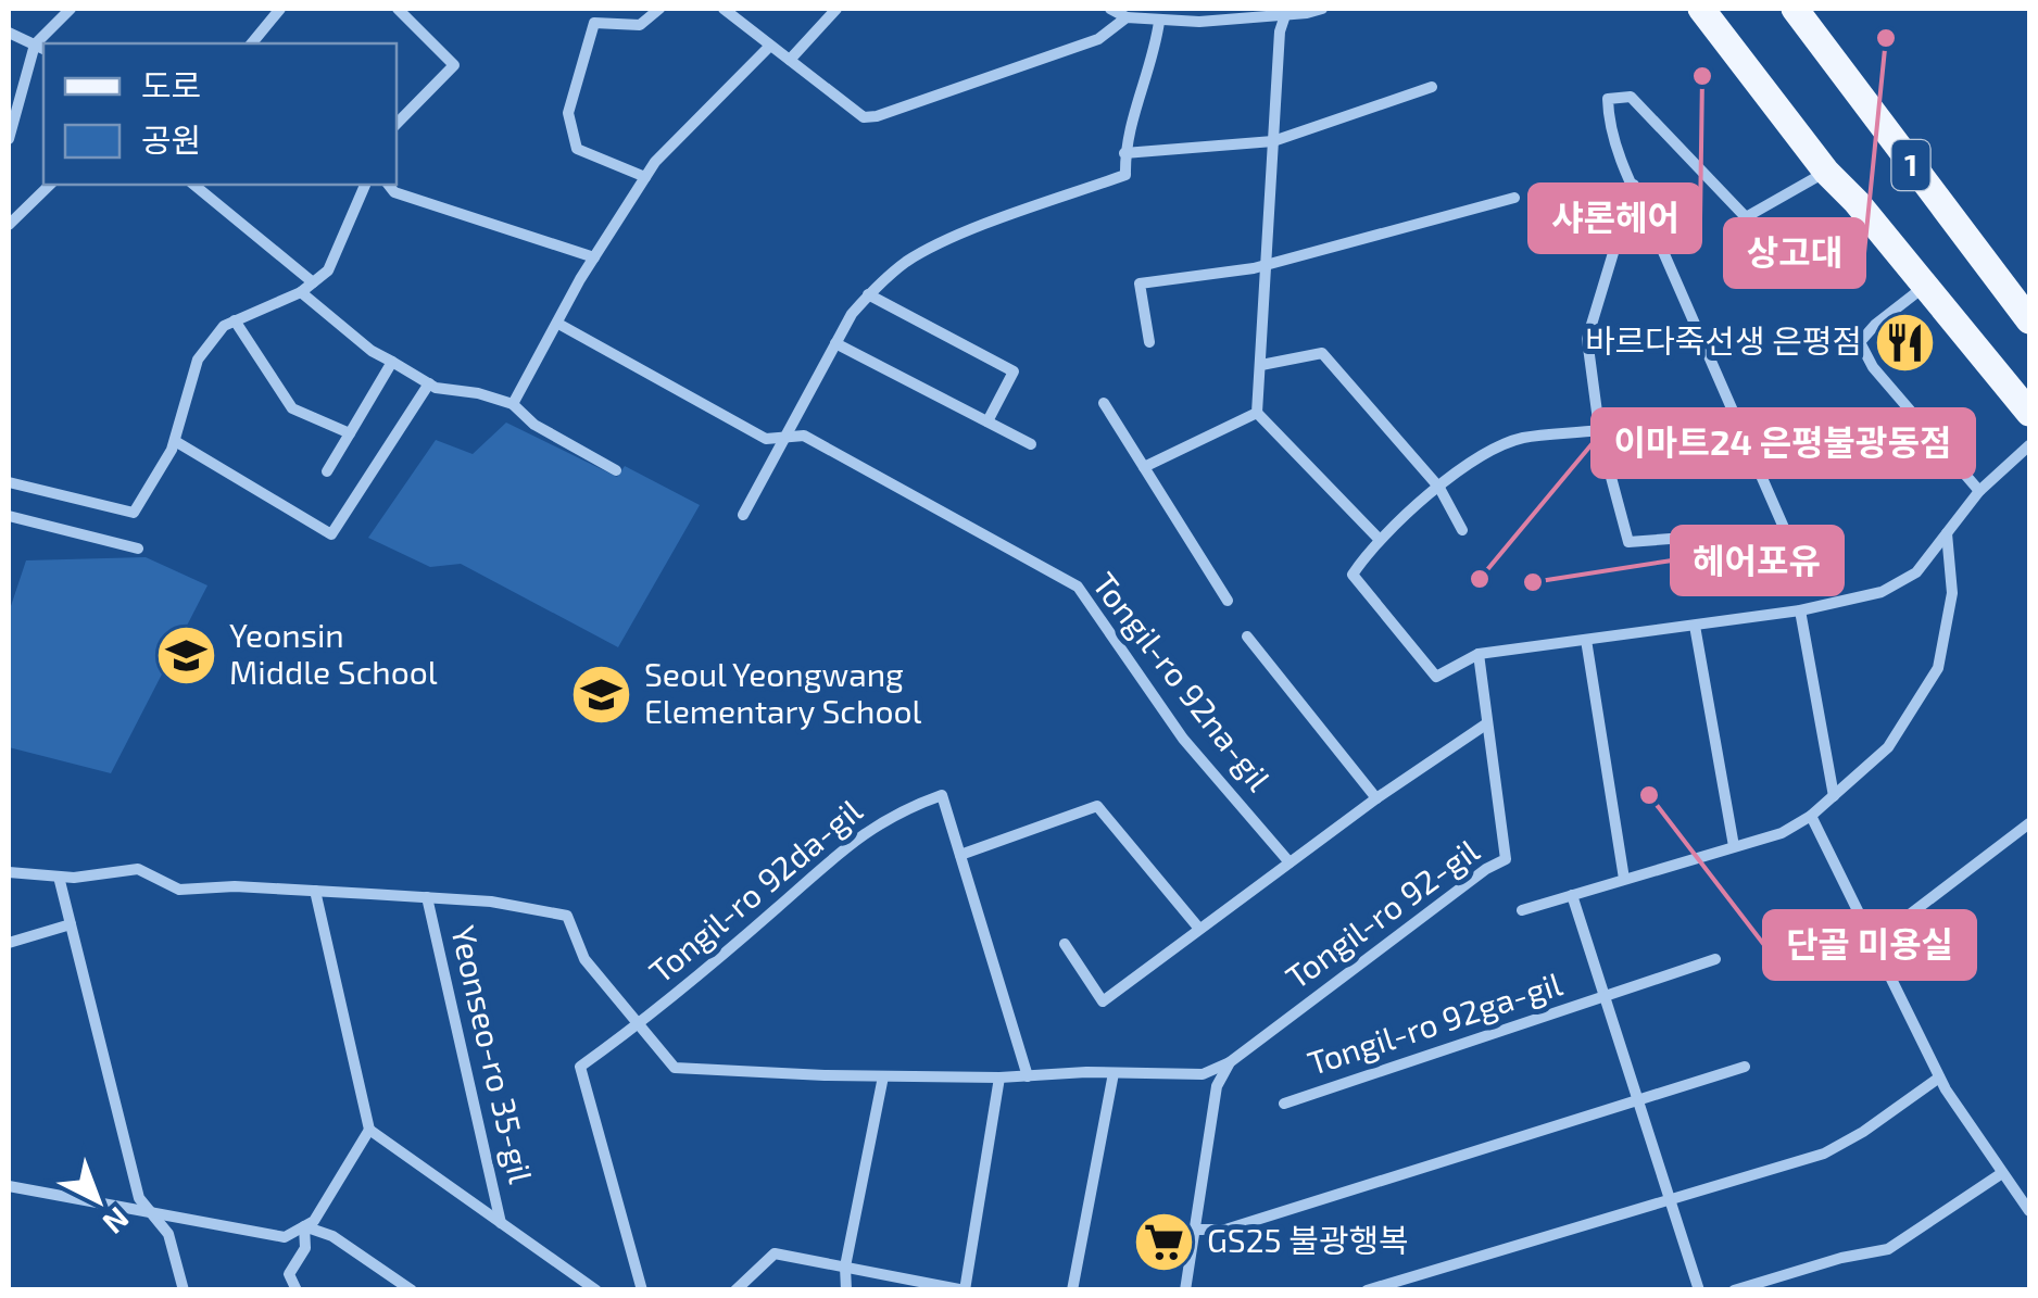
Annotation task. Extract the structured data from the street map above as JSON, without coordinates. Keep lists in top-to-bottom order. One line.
{"streets":{"main road":["1"],"street":["Tongil-ro 92na-gil","Tongil-ro 92da-gil","Tongil-ro 92-gil","Tongil-ro 92ga-gil","Yeonseo-ro 35-gil"]},"crossings":[["Tongil-ro 92da-gil","Tongil-ro 92-gil"],["Tongil-ro 92da-gil","Yeonseo-ro 35-gil"]],"places":{"other":["상고대","샤론헤어","이마트24 은평불광동점","헤어포유","단골 미용실"],"restaurant":["바르다죽선생 은평점"],"school or university":["Yeonsin Middle School","Seoul Yeongwang Elementary School"],"supermarket":["GS25 불광행복"]},"legend":["도로","공원"],"north":"bottom right"}
